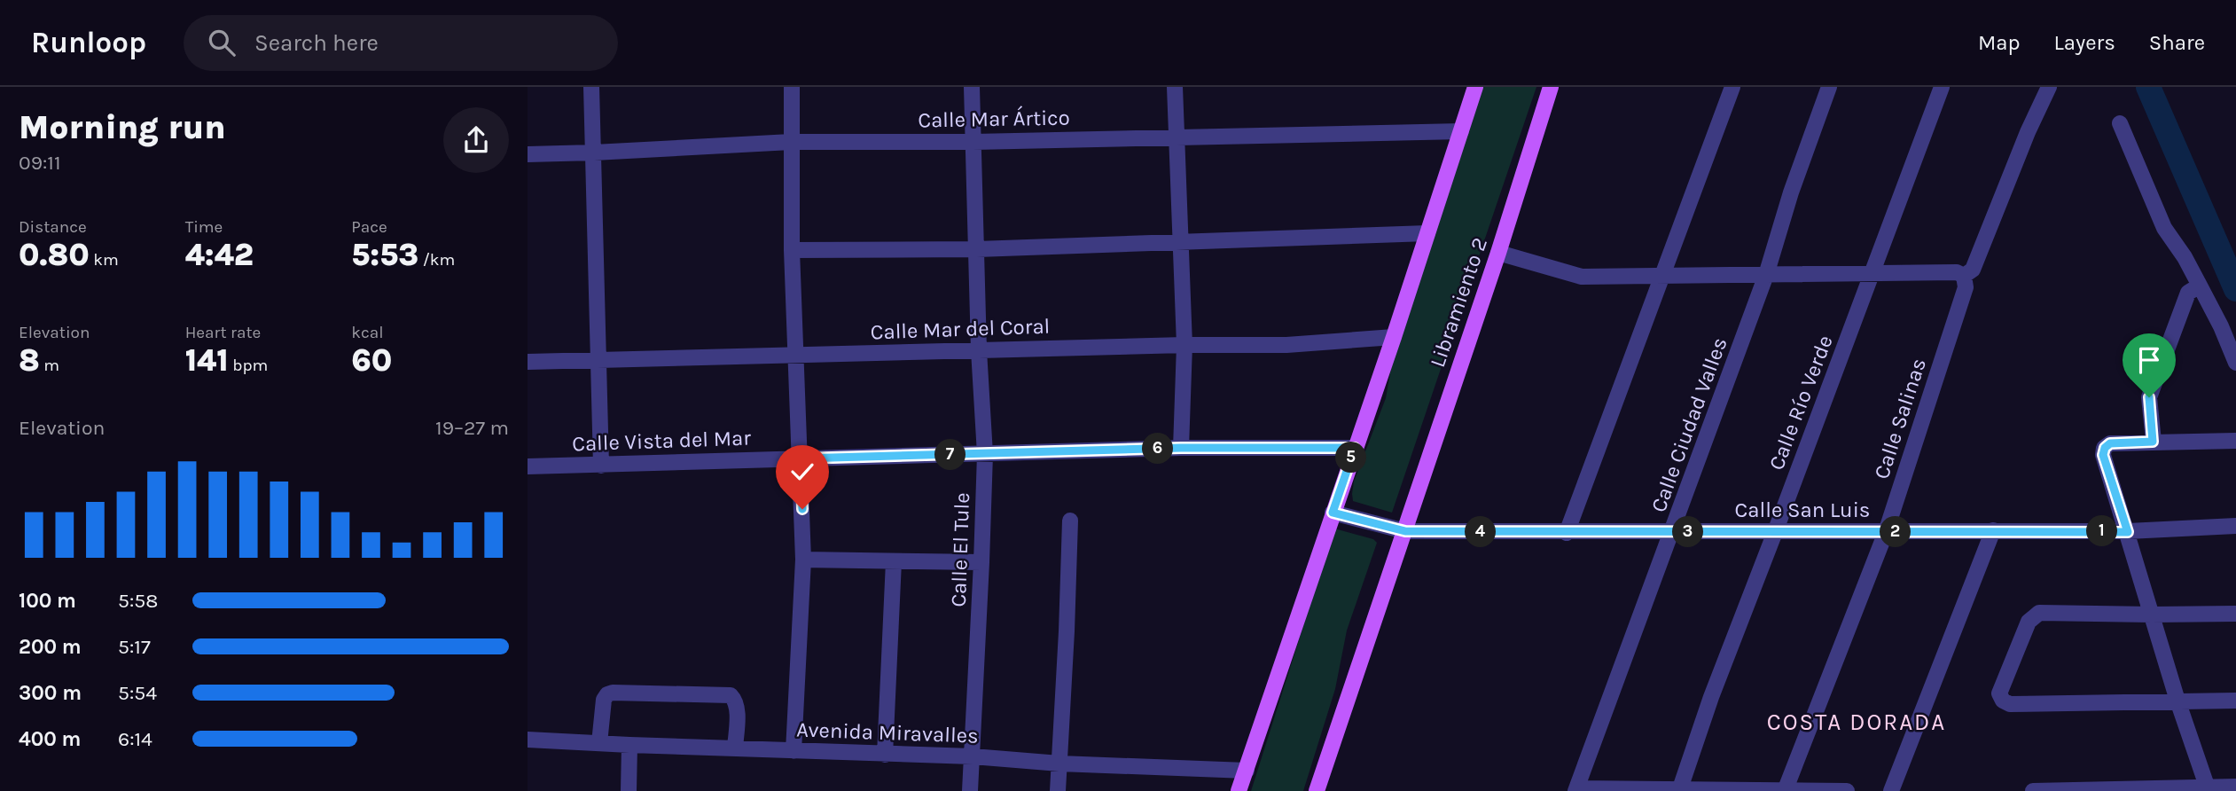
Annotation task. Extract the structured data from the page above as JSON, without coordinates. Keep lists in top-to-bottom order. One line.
{"streets":{"main road":["Libramiento 2"],"street":["Calle Mar Ártico","Calle Mar del Coral","Calle Río Verde","Calle Salinas","Calle Ciudad Valles","Calle Vista del Mar","Calle San Luis","Calle El Tule","Avenida Miravalles"]},"crossings":[["Calle Mar Ártico","Calle El Tule"],["Libramiento 2","Calle San Luis"],["Calle Mar del Coral","Calle El Tule"],["Calle Río Verde","Calle San Luis"],["Calle Salinas","Calle San Luis"],["Calle Ciudad Valles","Calle San Luis"],["Calle Vista del Mar","Calle El Tule"],["Calle El Tule","Avenida Miravalles"]],"districts":["COSTA DORADA"],"page":{"header":"Runloop","search":"Search here","nav":["Map","Layers","Share"],"heading":["Morning run","09:11"],"stats":[["Distance","0.80 km"],["Time","4:42"],["Pace","5:53 /km"],["Elevation","8 m"],["Heart rate","141 bpm"],["kcal","60"]],"chart":["Elevation","19–27 m"],"pins":["6","7","5","1","2","3","4"],"list":[{"name":"100 m","note":"5:58"},{"name":"200 m","note":"5:17"},{"name":"300 m","note":"5:54"},{"name":"400 m","note":"6:14"}]}}
